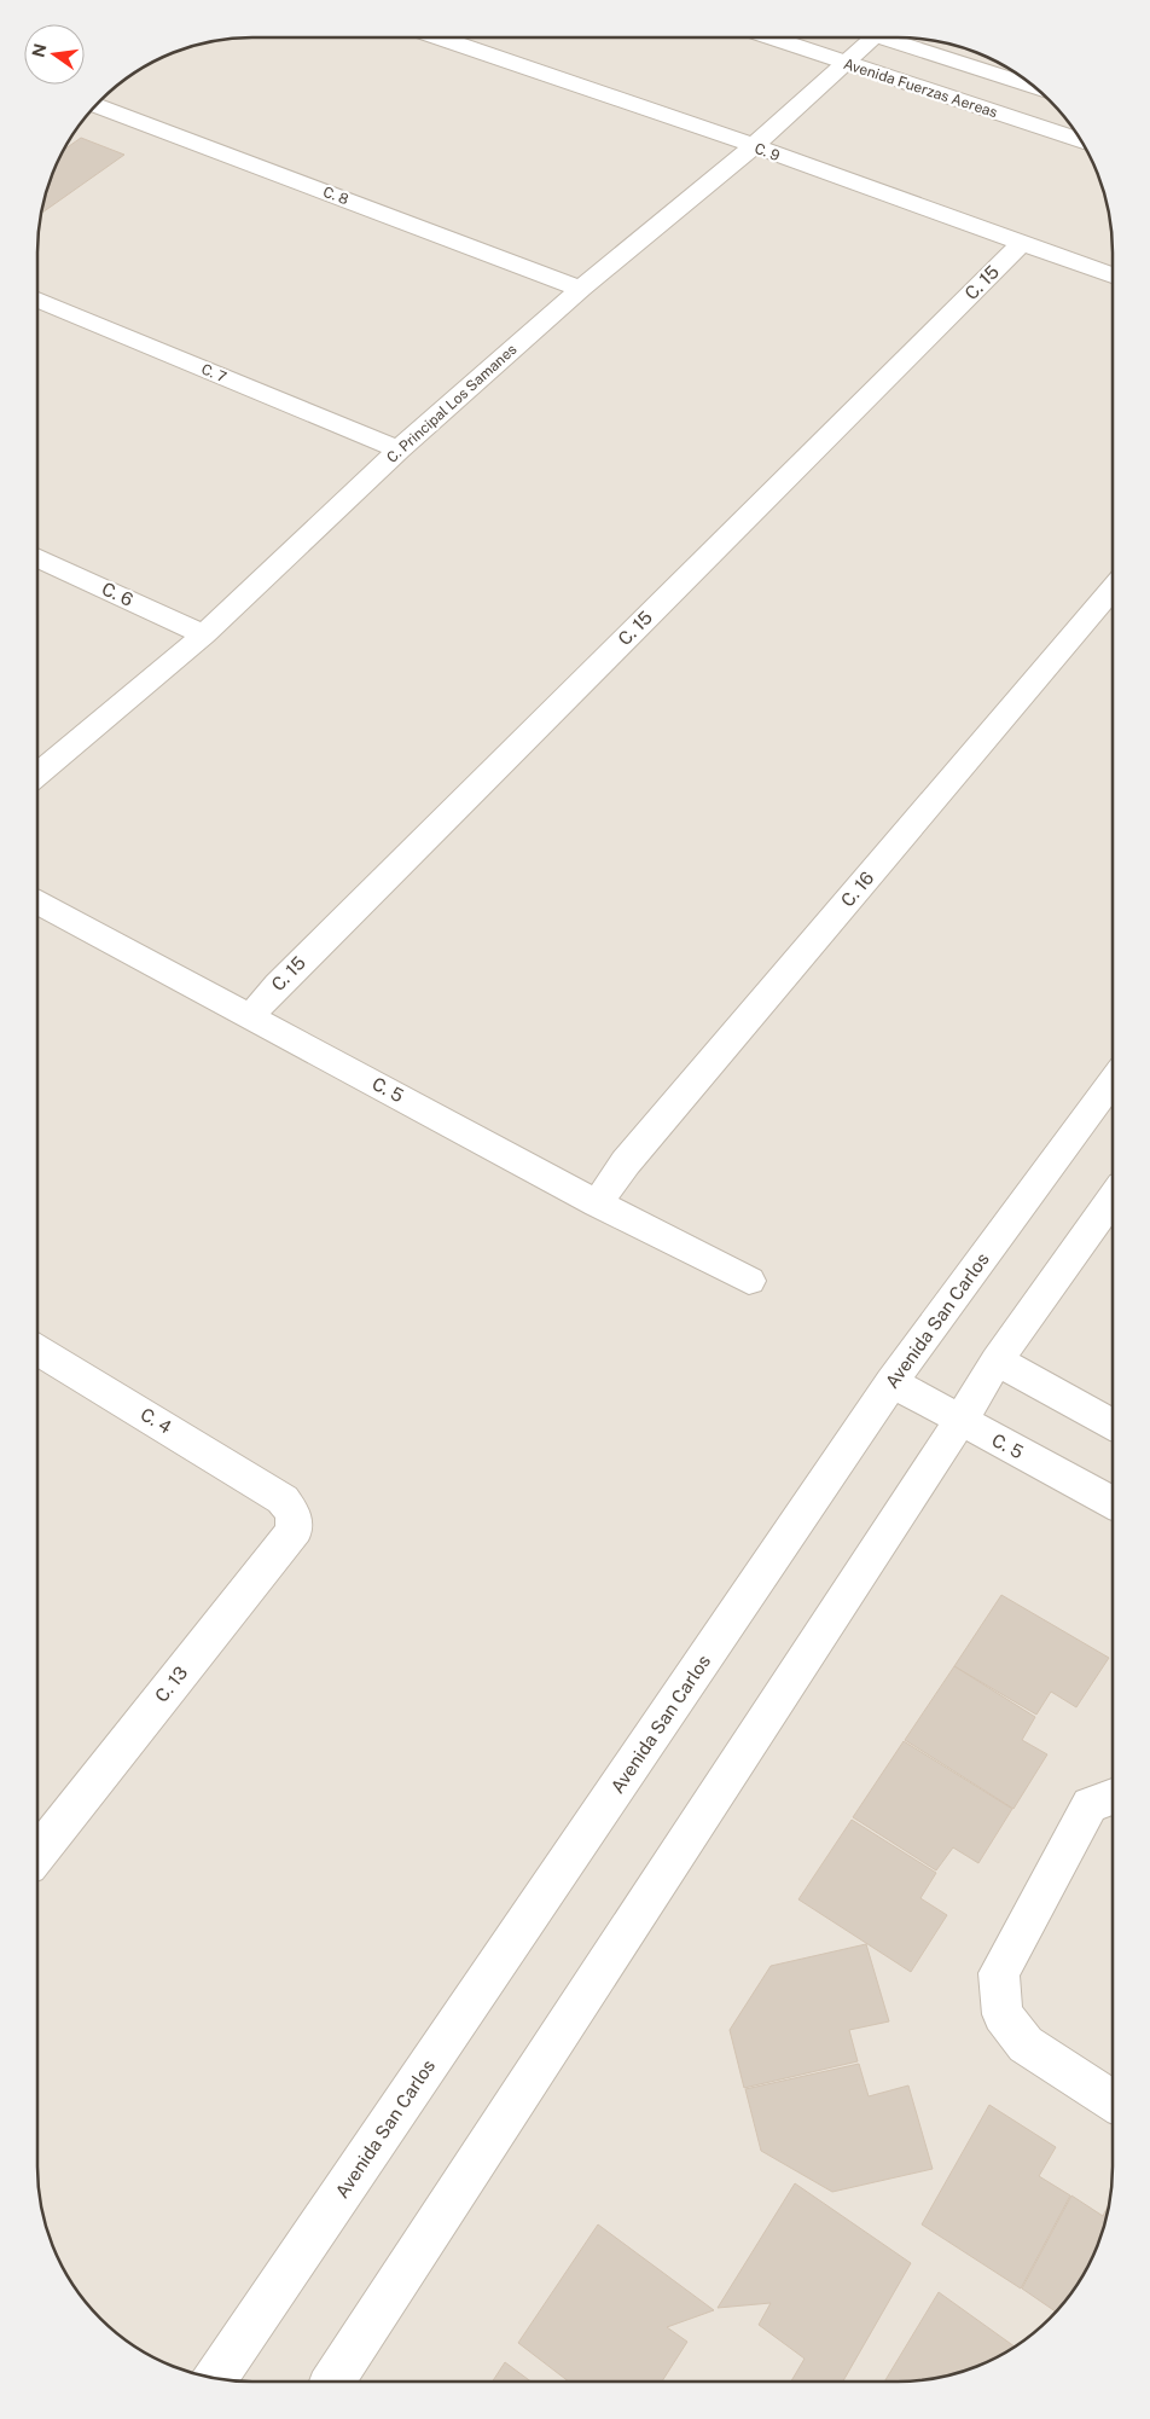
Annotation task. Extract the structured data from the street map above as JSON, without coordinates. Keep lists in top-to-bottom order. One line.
{"streets":{"street":["Avenida Fuerzas Aereas","C. 9","C. 8","C. 15","C. 7","C. Principal Los Samanes","C. 6","C. 16","C. 5","Avenida San Carlos","C. 4","C. 13"]},"crossings":[["Avenida Fuerzas Aereas","C. Principal Los Samanes"],["C. 9","C. 15"],["C. 9","C. Principal Los Samanes"],["C. 8","C. Principal Los Samanes"],["C. 15","C. 5"],["C. 7","C. Principal Los Samanes"],["C. Principal Los Samanes","C. 6"],["C. 16","C. 5"],["C. 5","Avenida San Carlos"],["C. 4","C. 13"]],"north":"left"}
